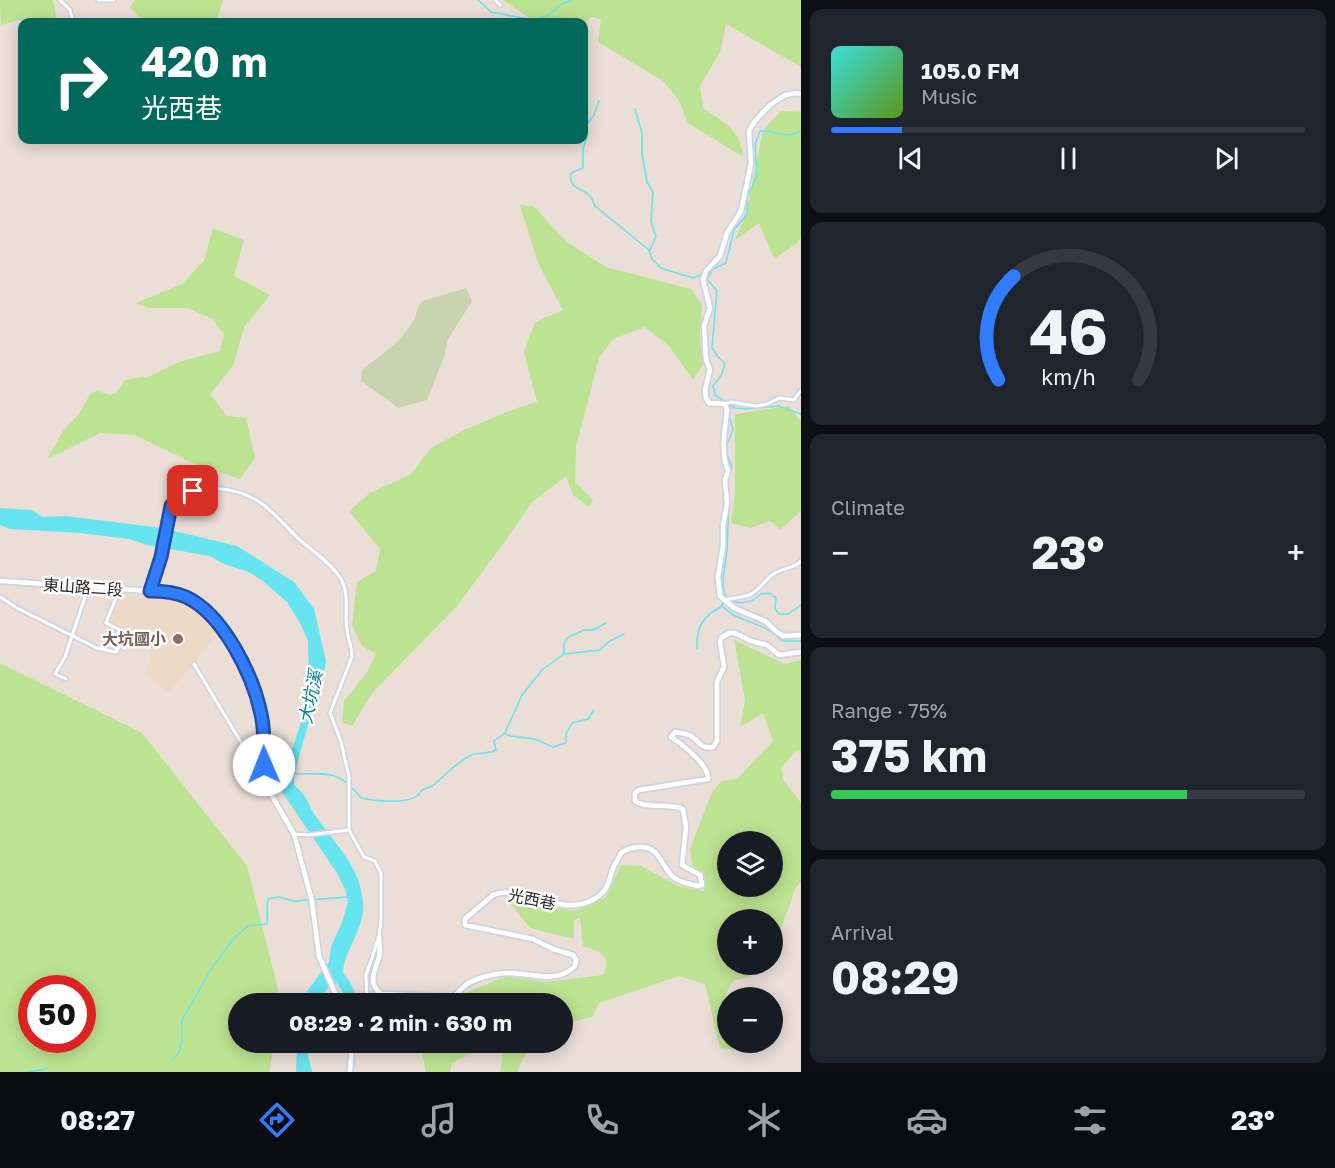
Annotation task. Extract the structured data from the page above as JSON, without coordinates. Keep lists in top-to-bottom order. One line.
{"streets":{"street":["東山路二段","光西巷"]},"crossings":[["東山路二段","光西巷"]],"water":["大坑溪"],"places":["大坑國小"],"page":{"turn":["420 m","光西巷"],"song":["105.0 FM","Music"],"tile":["Climate",["Range · 75%","375 km"],["Arrival","08:29"]],"heat":["−","23°","+"],"map_buttons":["+","−"],"limit":"50","trip":"08:29 · 2 min · 630 m","tabs":["08:27","23°"],"gauge":["46","km/h"]}}
